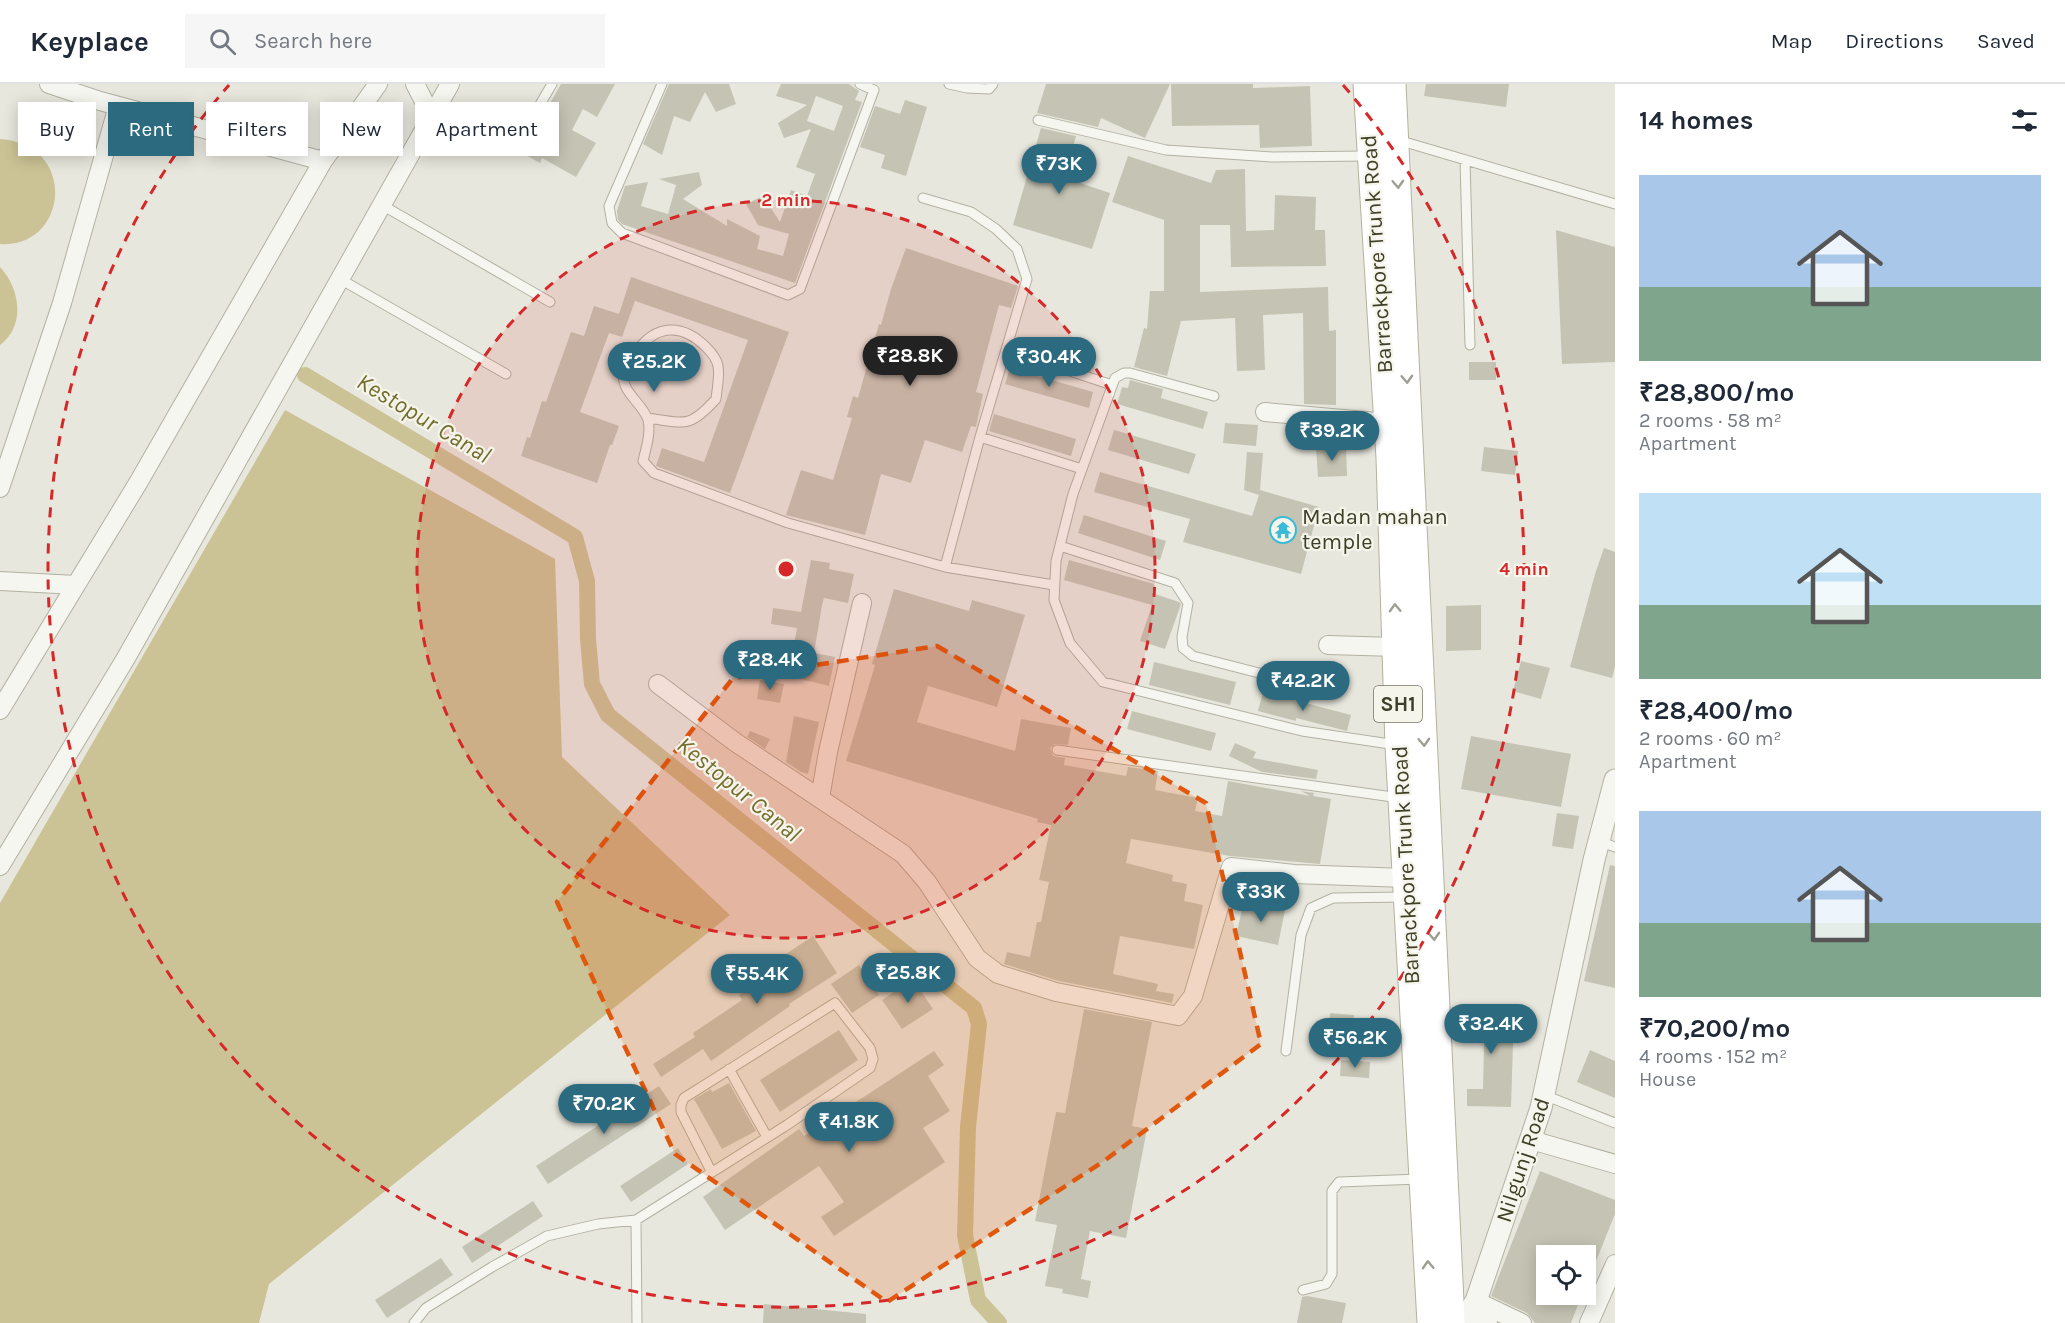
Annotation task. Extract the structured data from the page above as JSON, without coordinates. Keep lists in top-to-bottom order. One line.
{"streets":{"main road":["Barrackpore Trunk Road","SH1"],"street":["Nilgunj Road"]},"crossings":[["Barrackpore Trunk Road","Nilgunj Road"]],"water":["Kestopur Canal"],"places":{"temple":["Madan mahan temple"]},"page":{"header":"Keyplace","search":"Search here","nav":["Map","Directions","Saved"],"heading":"14 homes","chip":["Buy","Rent","Filters","New","Apartment"],"price":["₹73K","₹28.8K","₹30.4K","₹25.2K","₹39.2K","₹28.4K","₹42.2K","₹33K","₹25.8K","₹55.4K","₹32.4K","₹56.2K","₹70.2K","₹41.8K"],"list":[{"name":"₹28,800/mo","note":"2 rooms · 58 m² · Apartment"},{"name":"₹28,400/mo","note":"2 rooms · 60 m² · Apartment"},{"name":"₹70,200/mo","note":"4 rooms · 152 m² · House"}]},"rings":["2 min","4 min"]}
